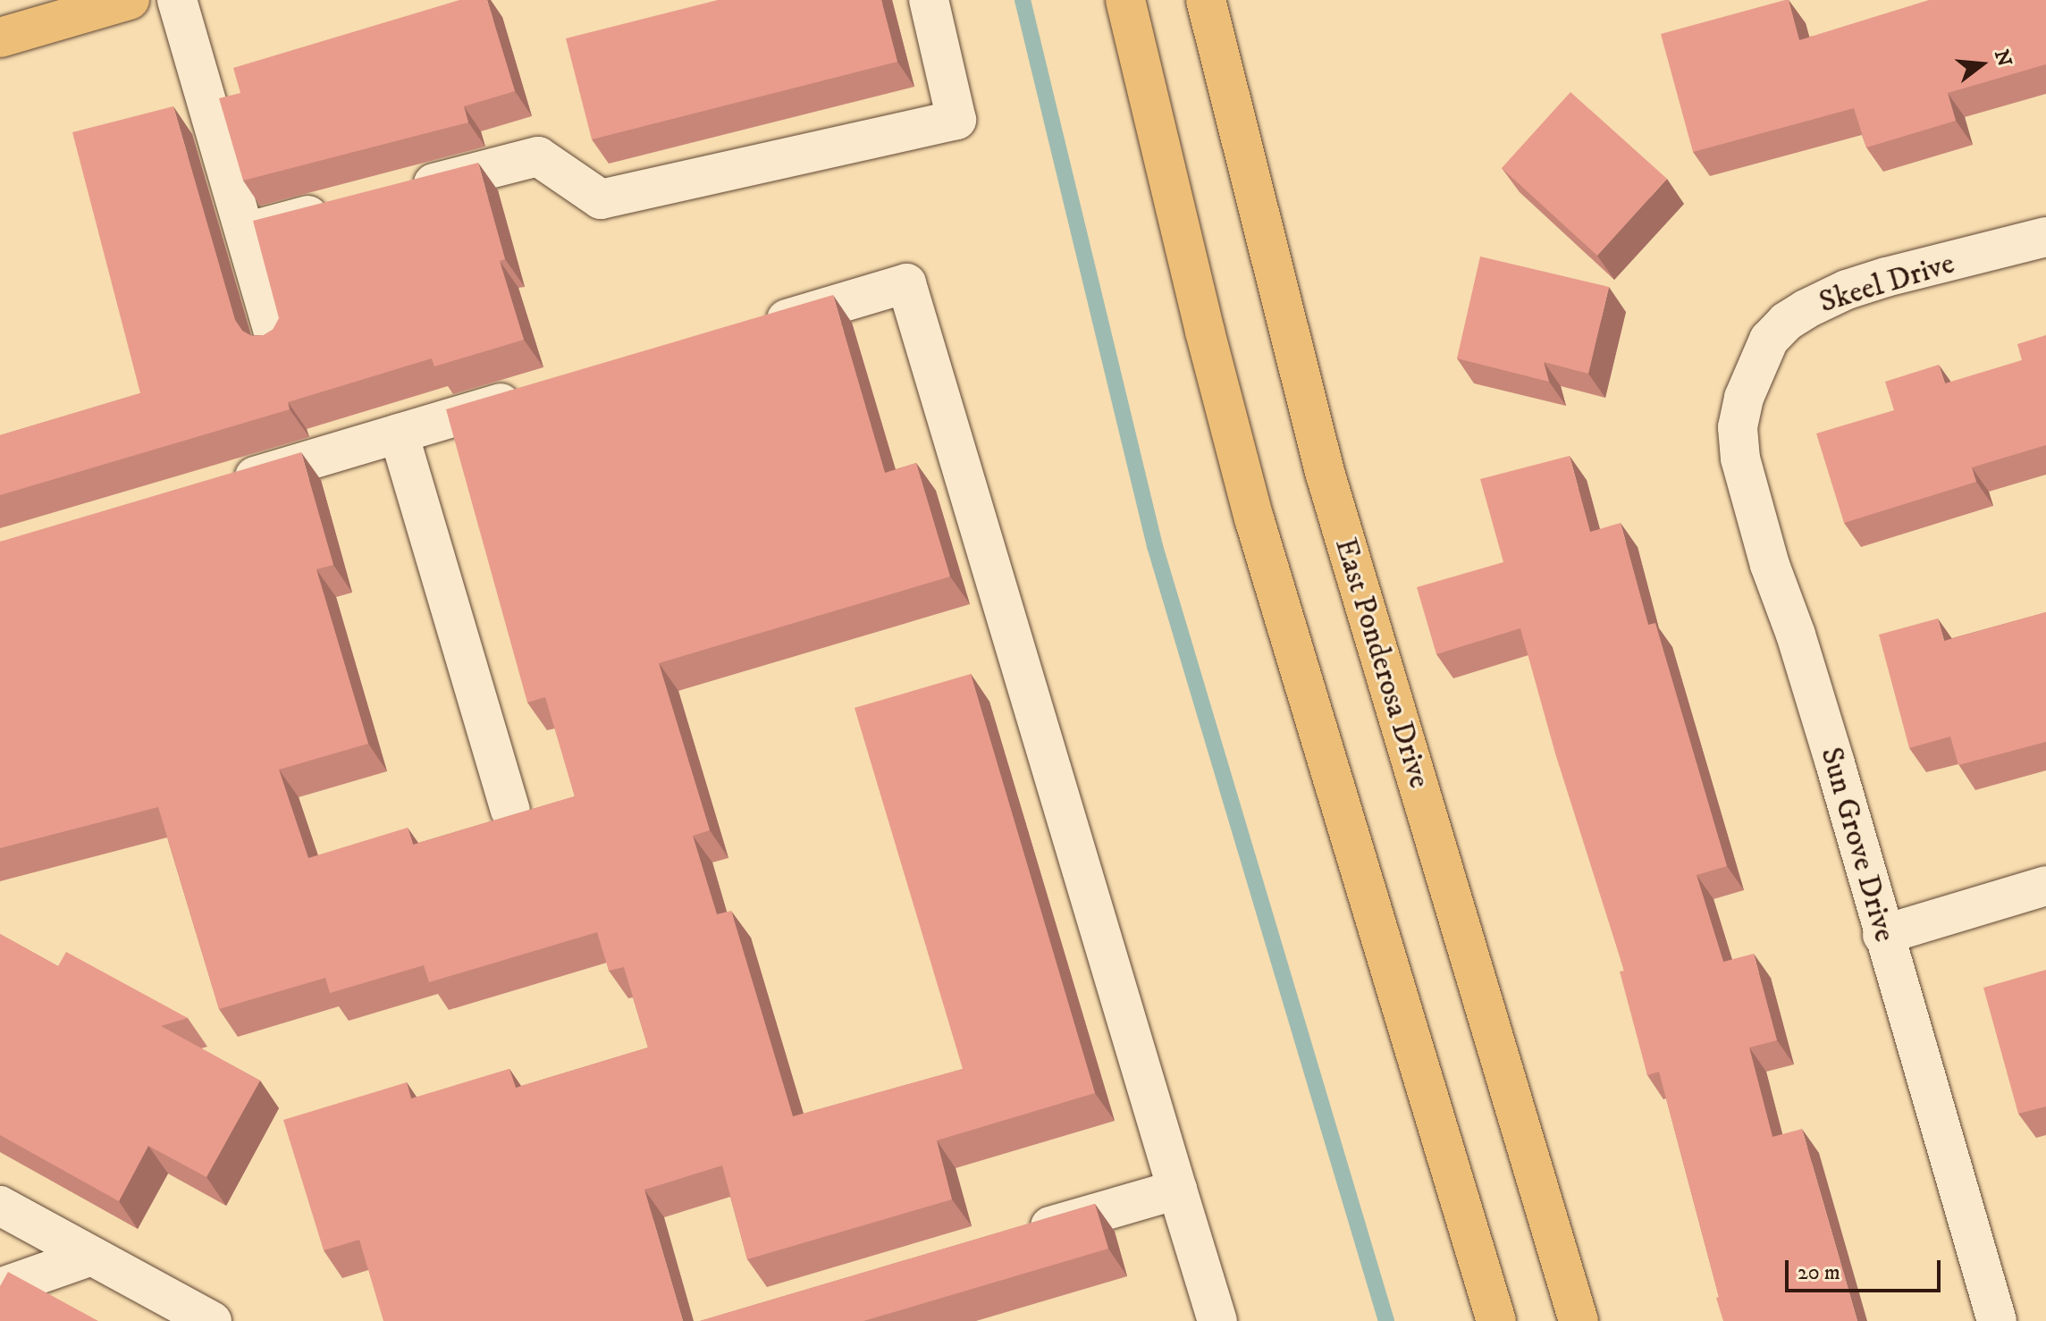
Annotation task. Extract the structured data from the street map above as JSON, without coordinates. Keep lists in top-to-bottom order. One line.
{"streets":{"main road":["East Ponderosa Drive"],"street":["Skeel Drive","Sun Grove Drive"]},"crossings":[["Skeel Drive","Sun Grove Drive"]],"scale_bar":"20 m","north":"right"}
